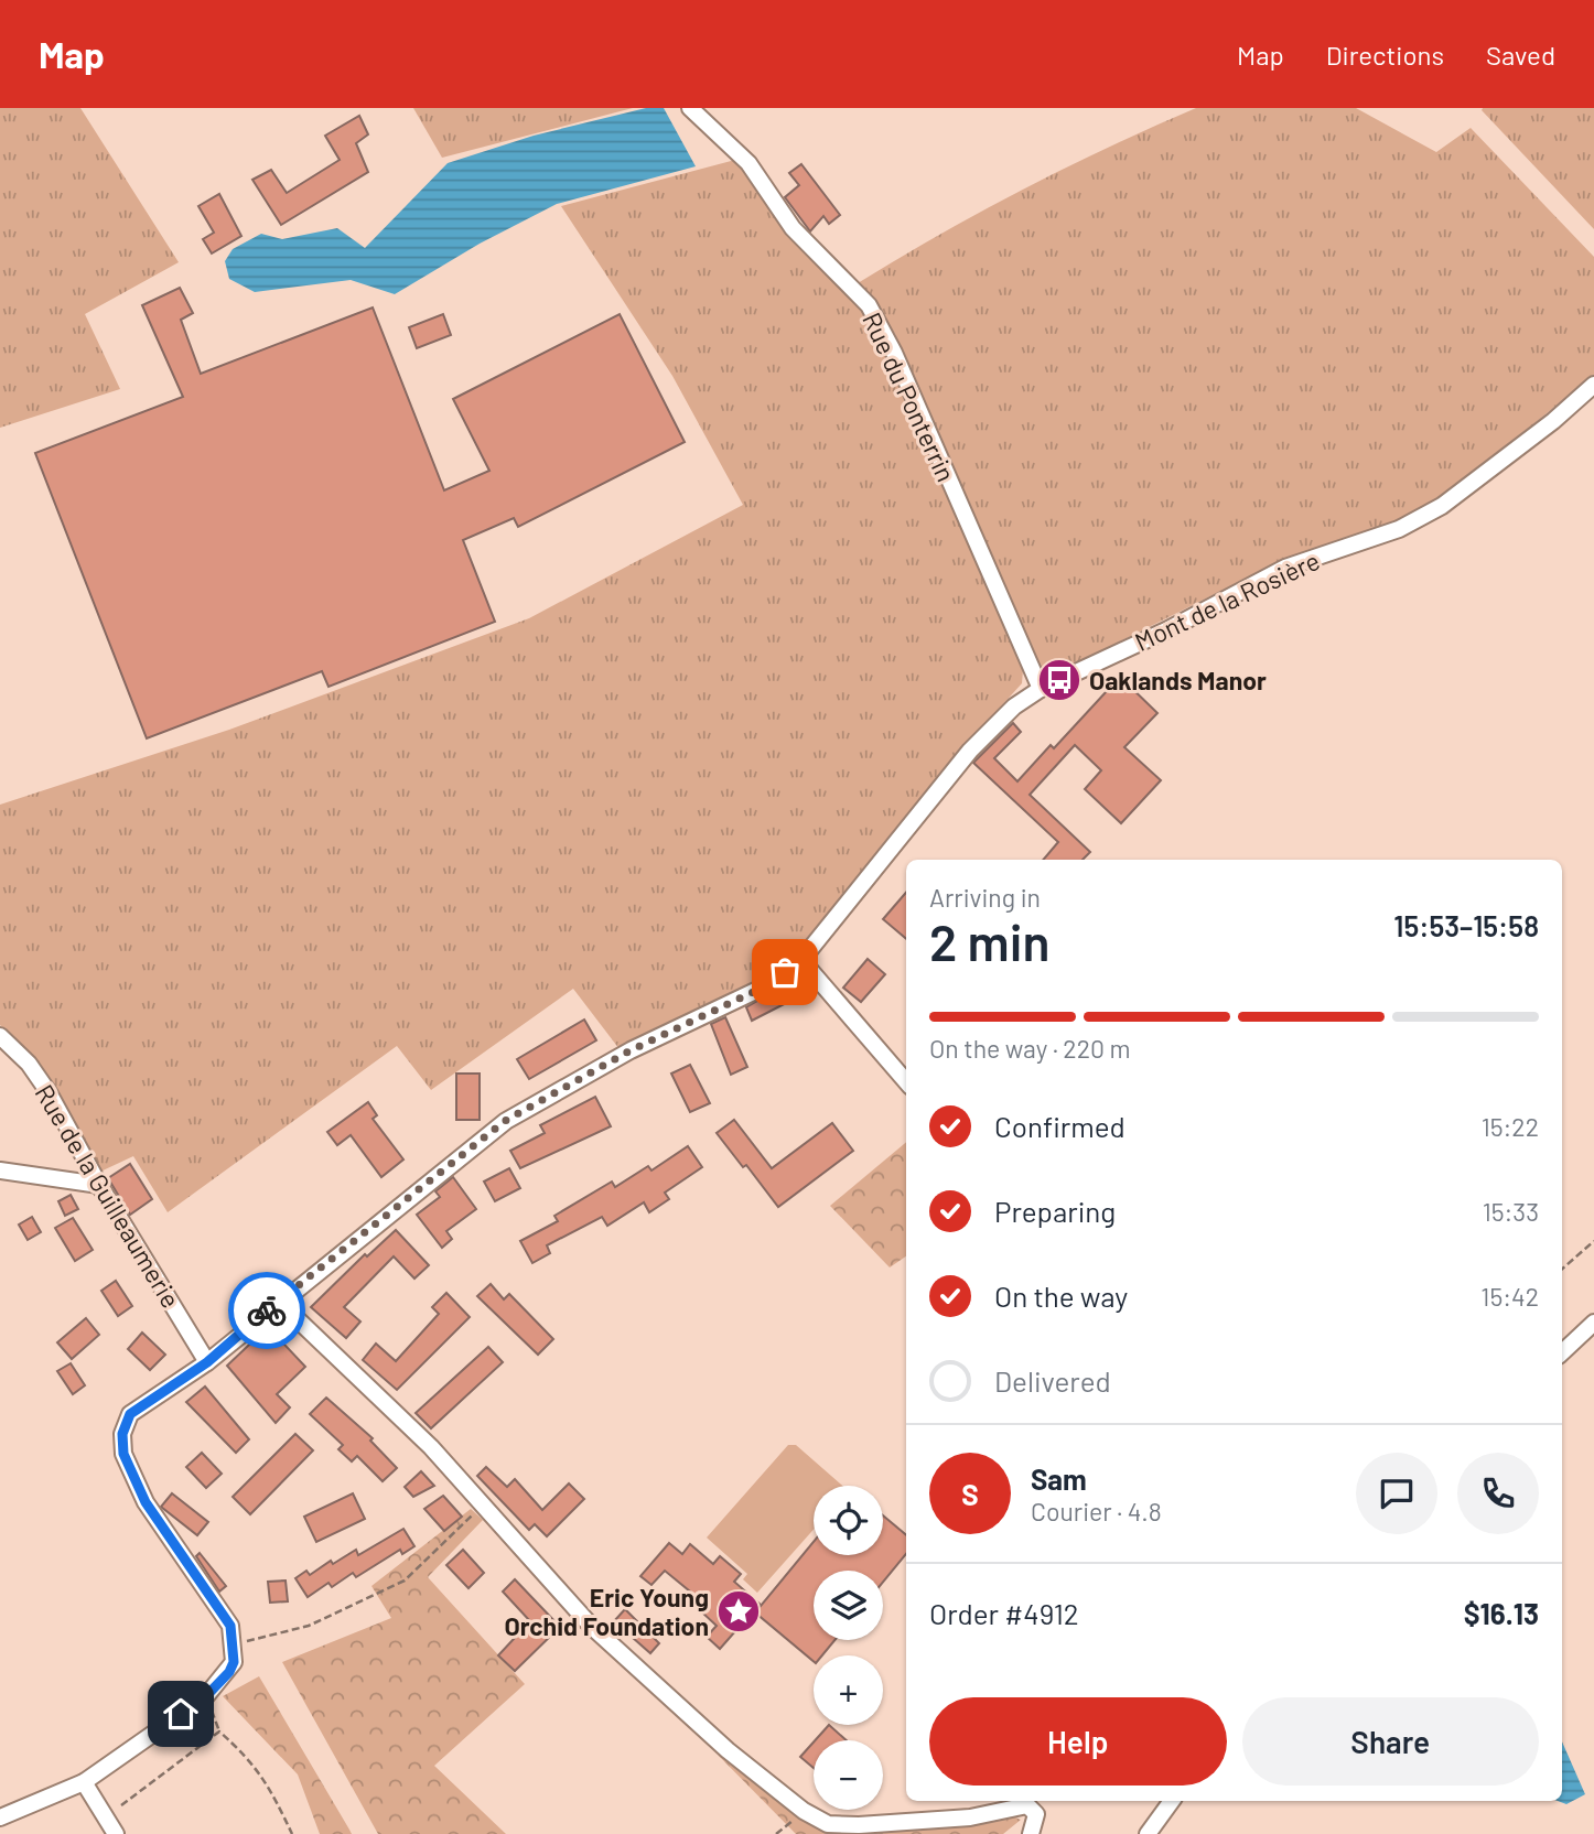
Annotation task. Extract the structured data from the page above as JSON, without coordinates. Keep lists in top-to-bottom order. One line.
{"streets":{"street":["Rue du Ponterrin","Mont de la Rosière","Rue de la Guilleaumerie"]},"crossings":[["Rue du Ponterrin","Mont de la Rosière"],["Mont de la Rosière","Rue de la Guilleaumerie"]],"places":{"bus stop":["Oaklands Manor"],"place":["Eric Young Orchid Foundation"]},"page":{"header":"Map","nav":["Map","Directions","Saved"],"heading":["2 min","Arriving in","15:53–15:58"],"panel":["Sam","Courier · 4.8","Order #4912","$16.13"],"bar":"On the way · 220 m","list":[["Confirmed","15:22"],["Preparing","15:33"],["On the way","15:42"],"Delivered"],"round":"S","map_buttons":["+","−"],"buttons":["Help","Share"]}}
